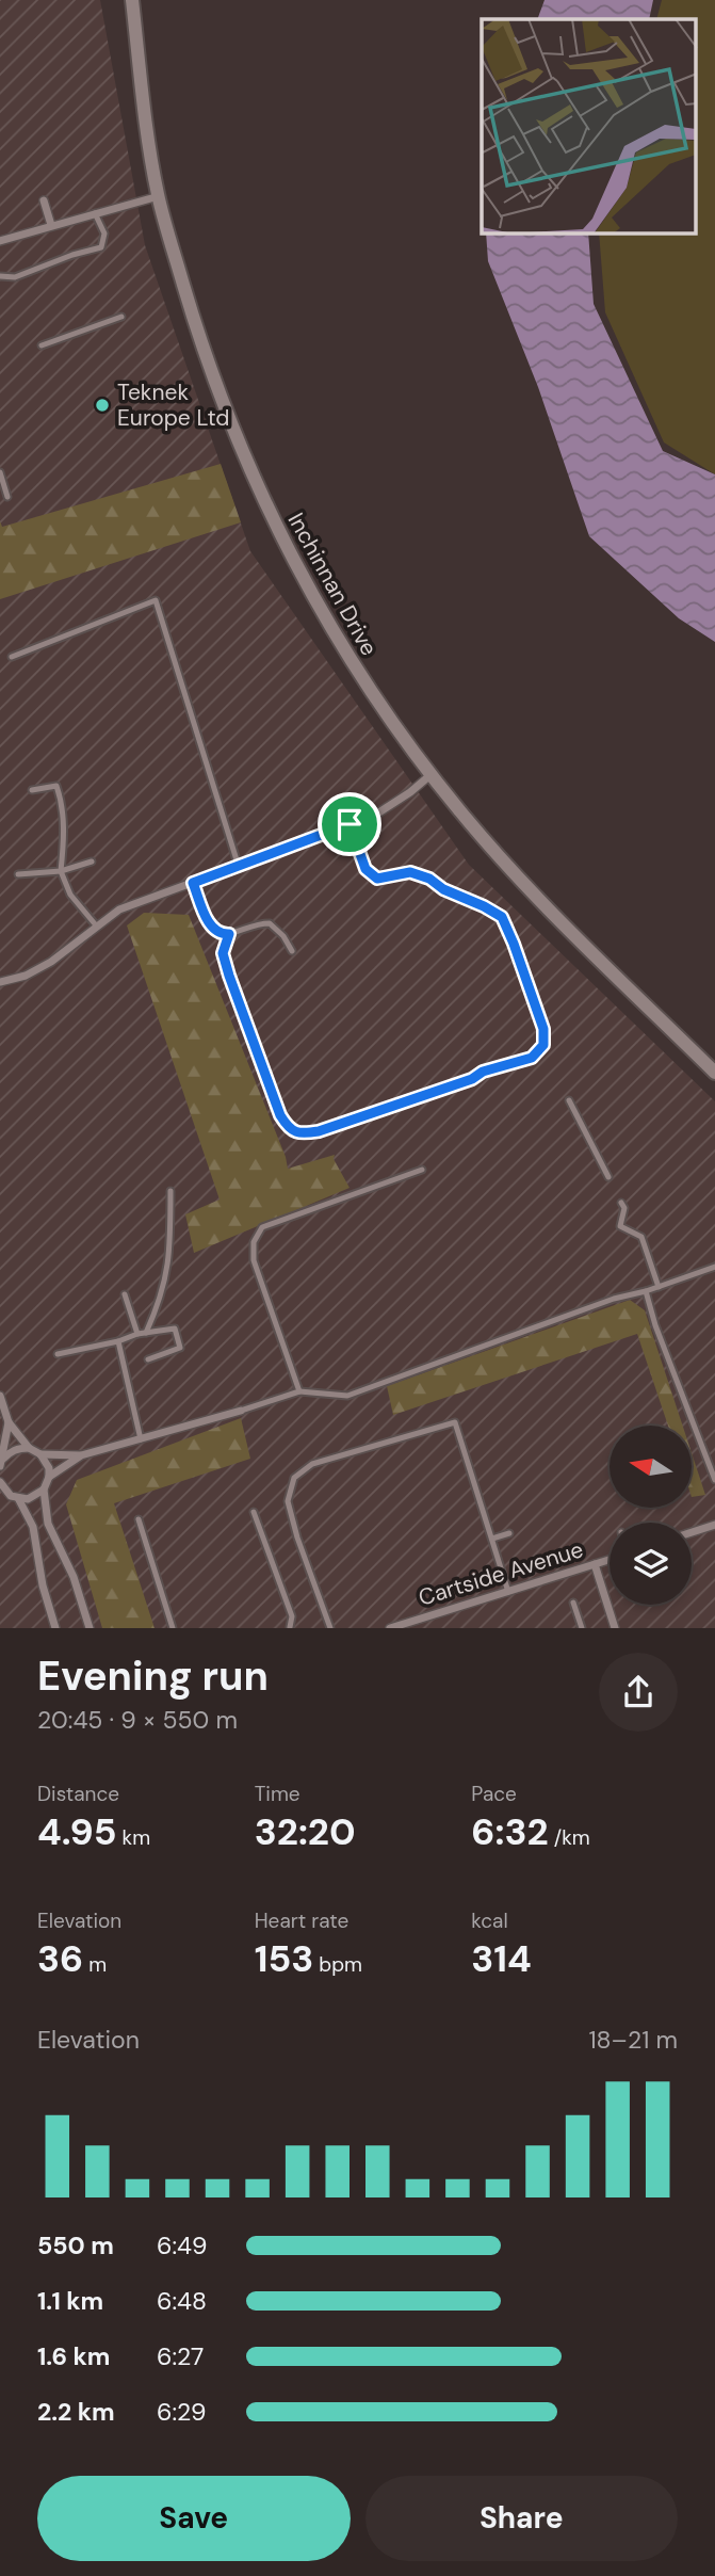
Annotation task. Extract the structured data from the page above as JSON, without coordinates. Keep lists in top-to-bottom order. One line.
{"streets":{"street":["Inchinnan Drive","Cartside Avenue"]},"places":["Teknek Europe Ltd"],"north":"left","page":{"heading":["Evening run","20:45 · 9 × 550 m"],"stats":[["Distance","4.95 km"],["Time","32:20"],["Pace","6:32 /km"],["Elevation","36 m"],["Heart rate","153 bpm"],["kcal","314"]],"chart":["Elevation","18–21 m"],"list":[{"name":"550 m","note":"6:49"},{"name":"1.1 km","note":"6:48"},{"name":"1.6 km","note":"6:27"},{"name":"2.2 km","note":"6:29"}],"buttons":["Save","Share"]}}
